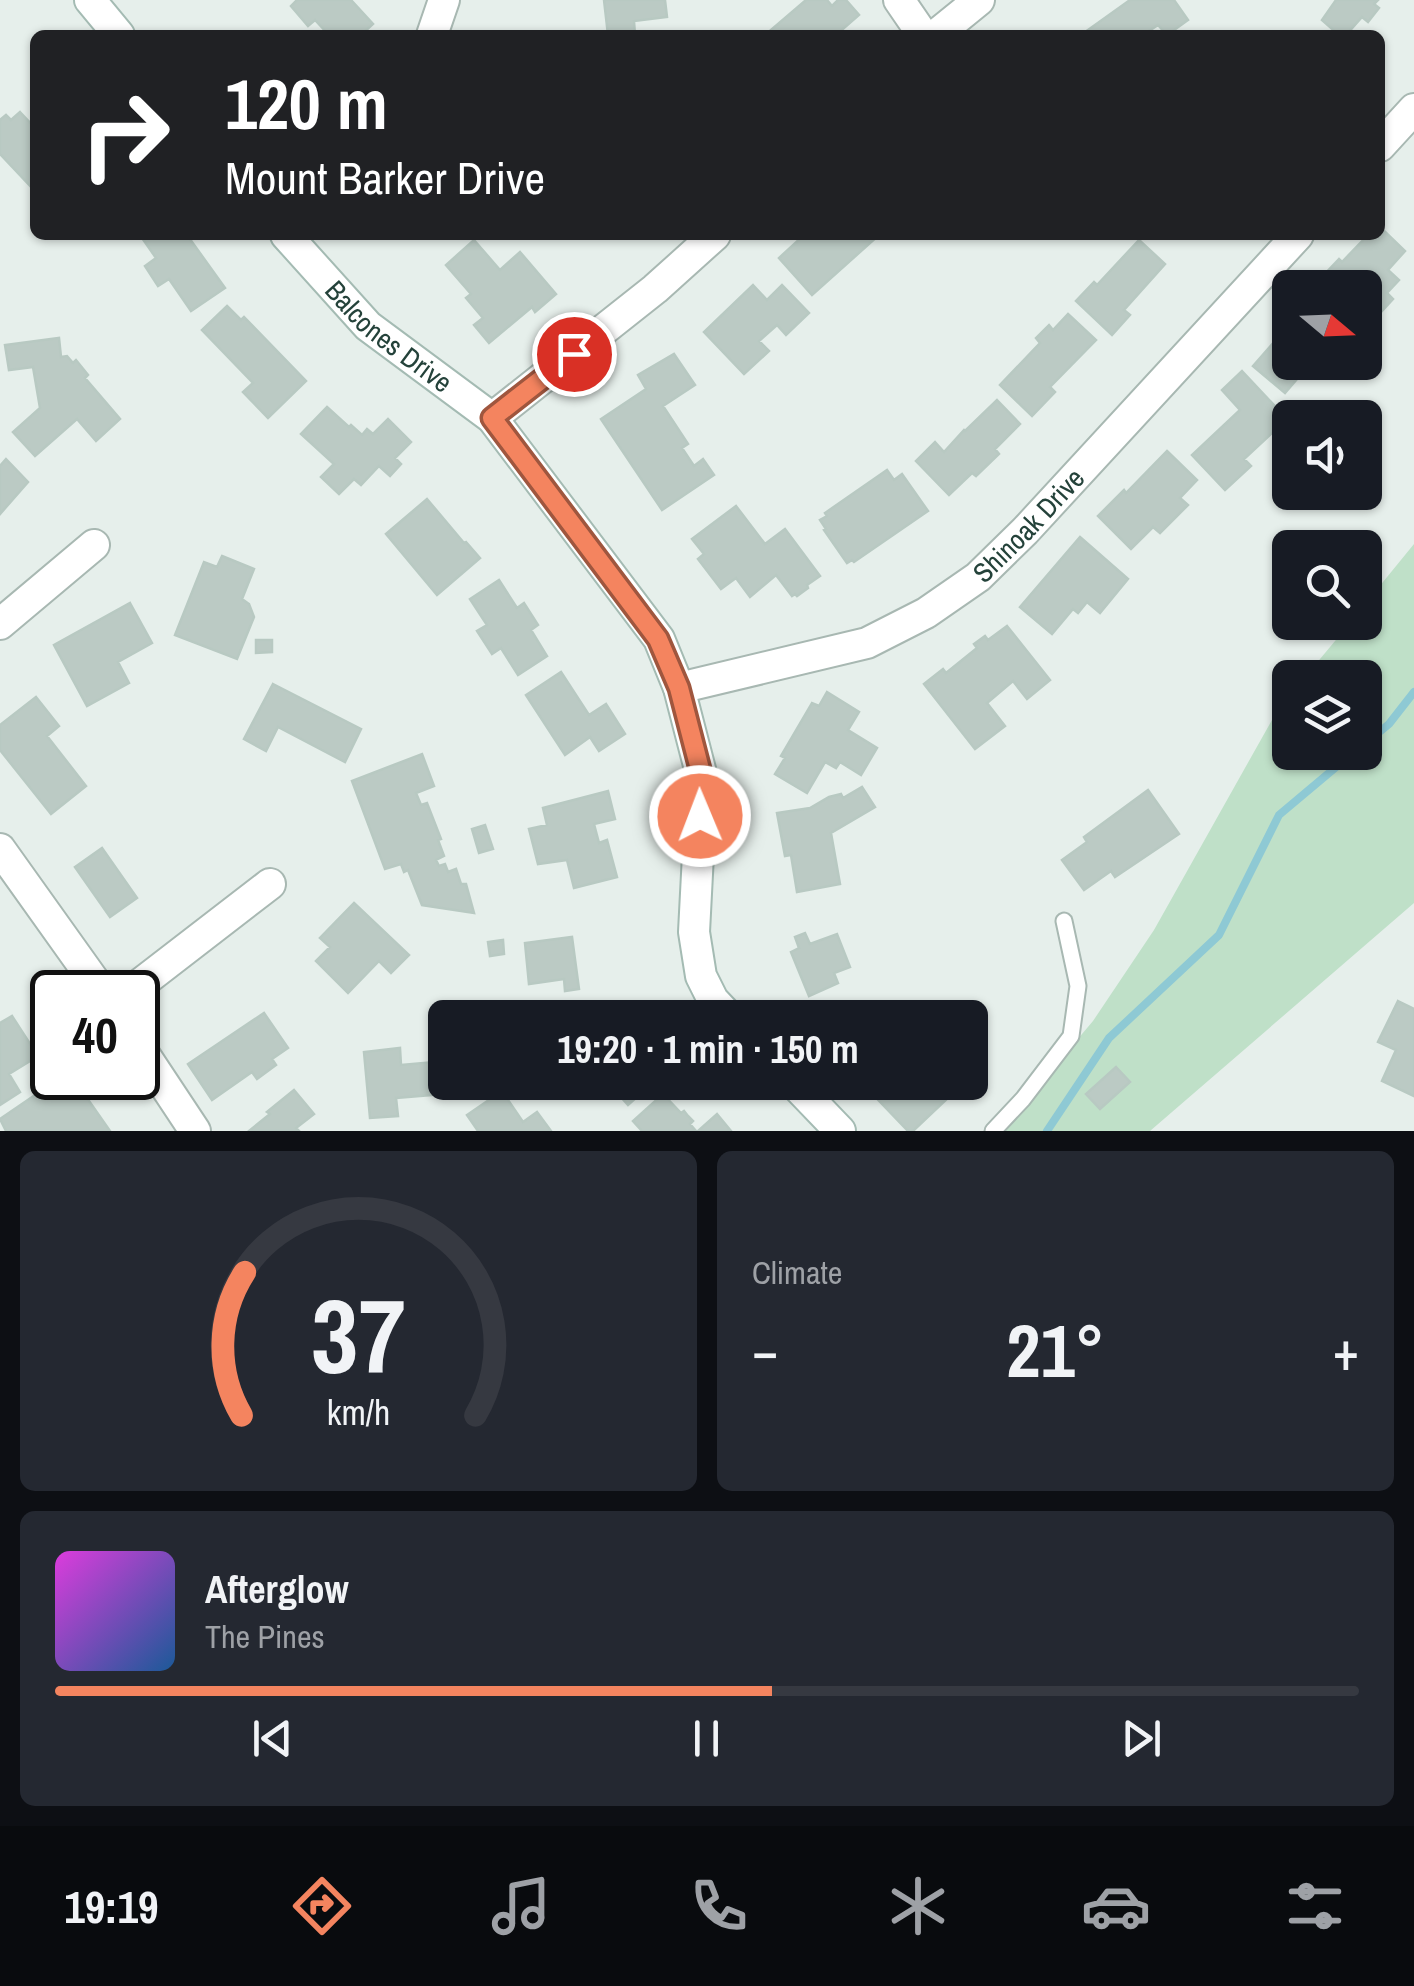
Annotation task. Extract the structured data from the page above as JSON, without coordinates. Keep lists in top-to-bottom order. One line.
{"streets":{"street":["Balcones Drive","Shinoak Drive"]},"crossings":[["Balcones Drive","Shinoak Drive"]],"north":"right","page":{"turn":["120 m","Mount Barker Drive"],"limit":"40","trip":"19:20 · 1 min · 150 m","tile":"Climate","heat":["−","21°","+"],"song":["Afterglow","The Pines"],"tabs":"19:19","gauge":["37","km/h"]}}
